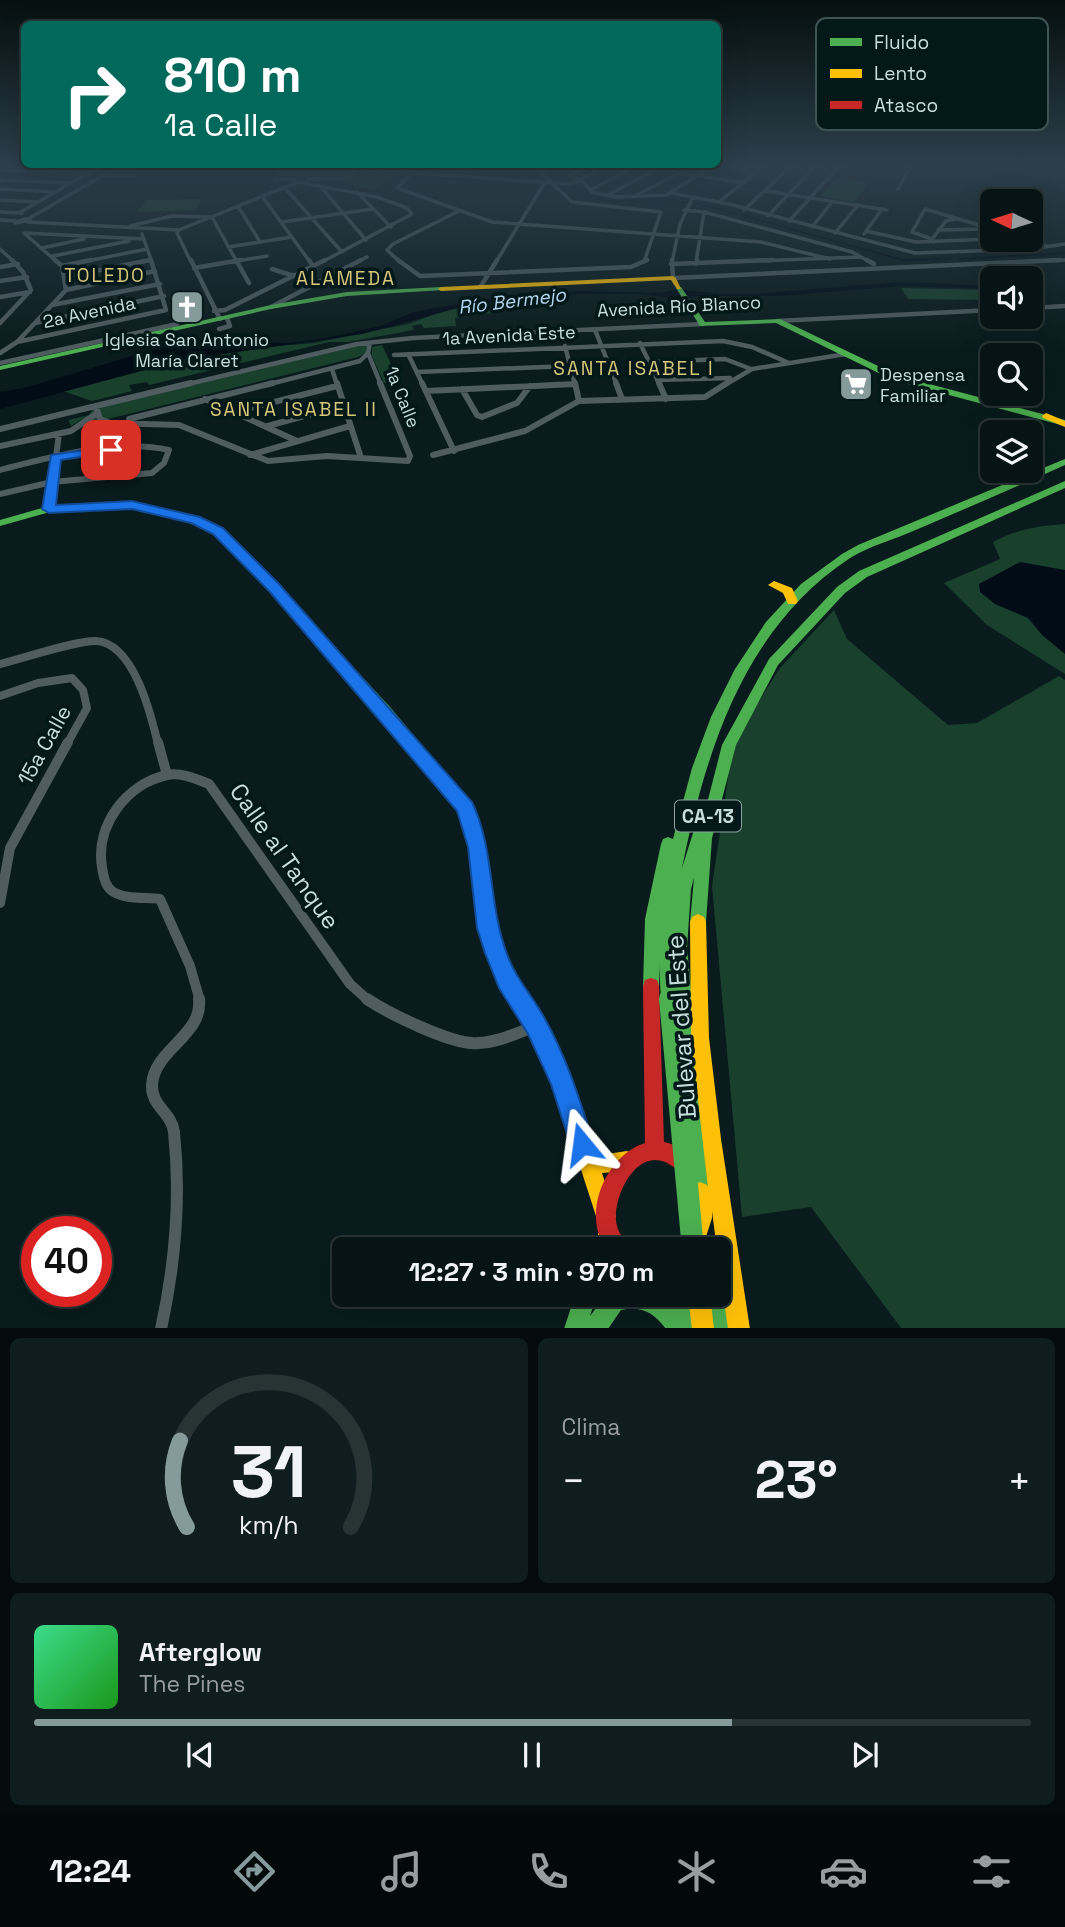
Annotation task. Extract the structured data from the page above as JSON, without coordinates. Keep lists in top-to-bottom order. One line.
{"streets":{"main road":["Avenida Río Blanco","CA-13","Bulevar del Este"],"street":["2a Avenida","1a Avenida Este","1a Calle","15a Calle","Calle al Tanque"]},"crossings":[["Avenida Río Blanco","1a Calle"]],"districts":["TOLEDO","ALAMEDA","SANTA ISABEL I","SANTA ISABEL II"],"water":["Río Bermejo"],"places":{"church":["Iglesia San Antonio María Claret"],"supermarket":["Despensa Familiar"]},"legend":["Fluido","Lento","Atasco"],"north":"left","page":{"turn":["810 m","1a Calle"],"limit":"40","trip":"12:27 · 3 min · 970 m","tile":"Clima","heat":["−","23°","+"],"song":["Afterglow","The Pines"],"tabs":"12:24","gauge":["31","km/h"]}}
